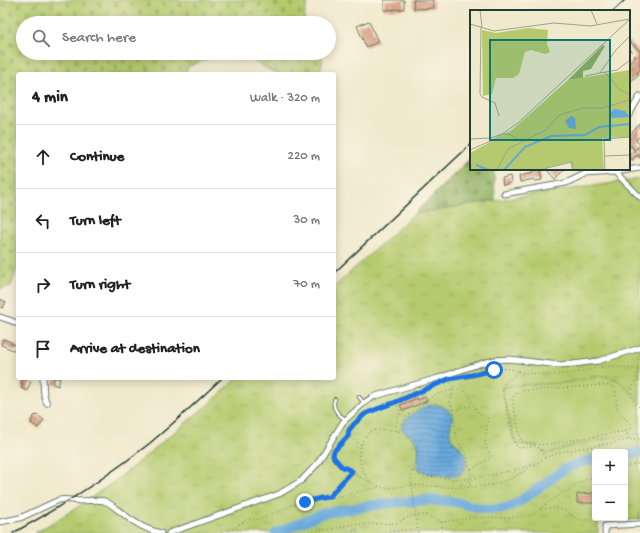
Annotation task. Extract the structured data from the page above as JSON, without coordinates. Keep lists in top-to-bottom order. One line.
{"page":{"search":"Search here","heading":["4 min","Walk · 320 m"],"list":[["Continue","220 m"],["Turn left","30 m"],["Turn right","70 m"],"Arrive at destination"],"map_buttons":["+","−"]}}
